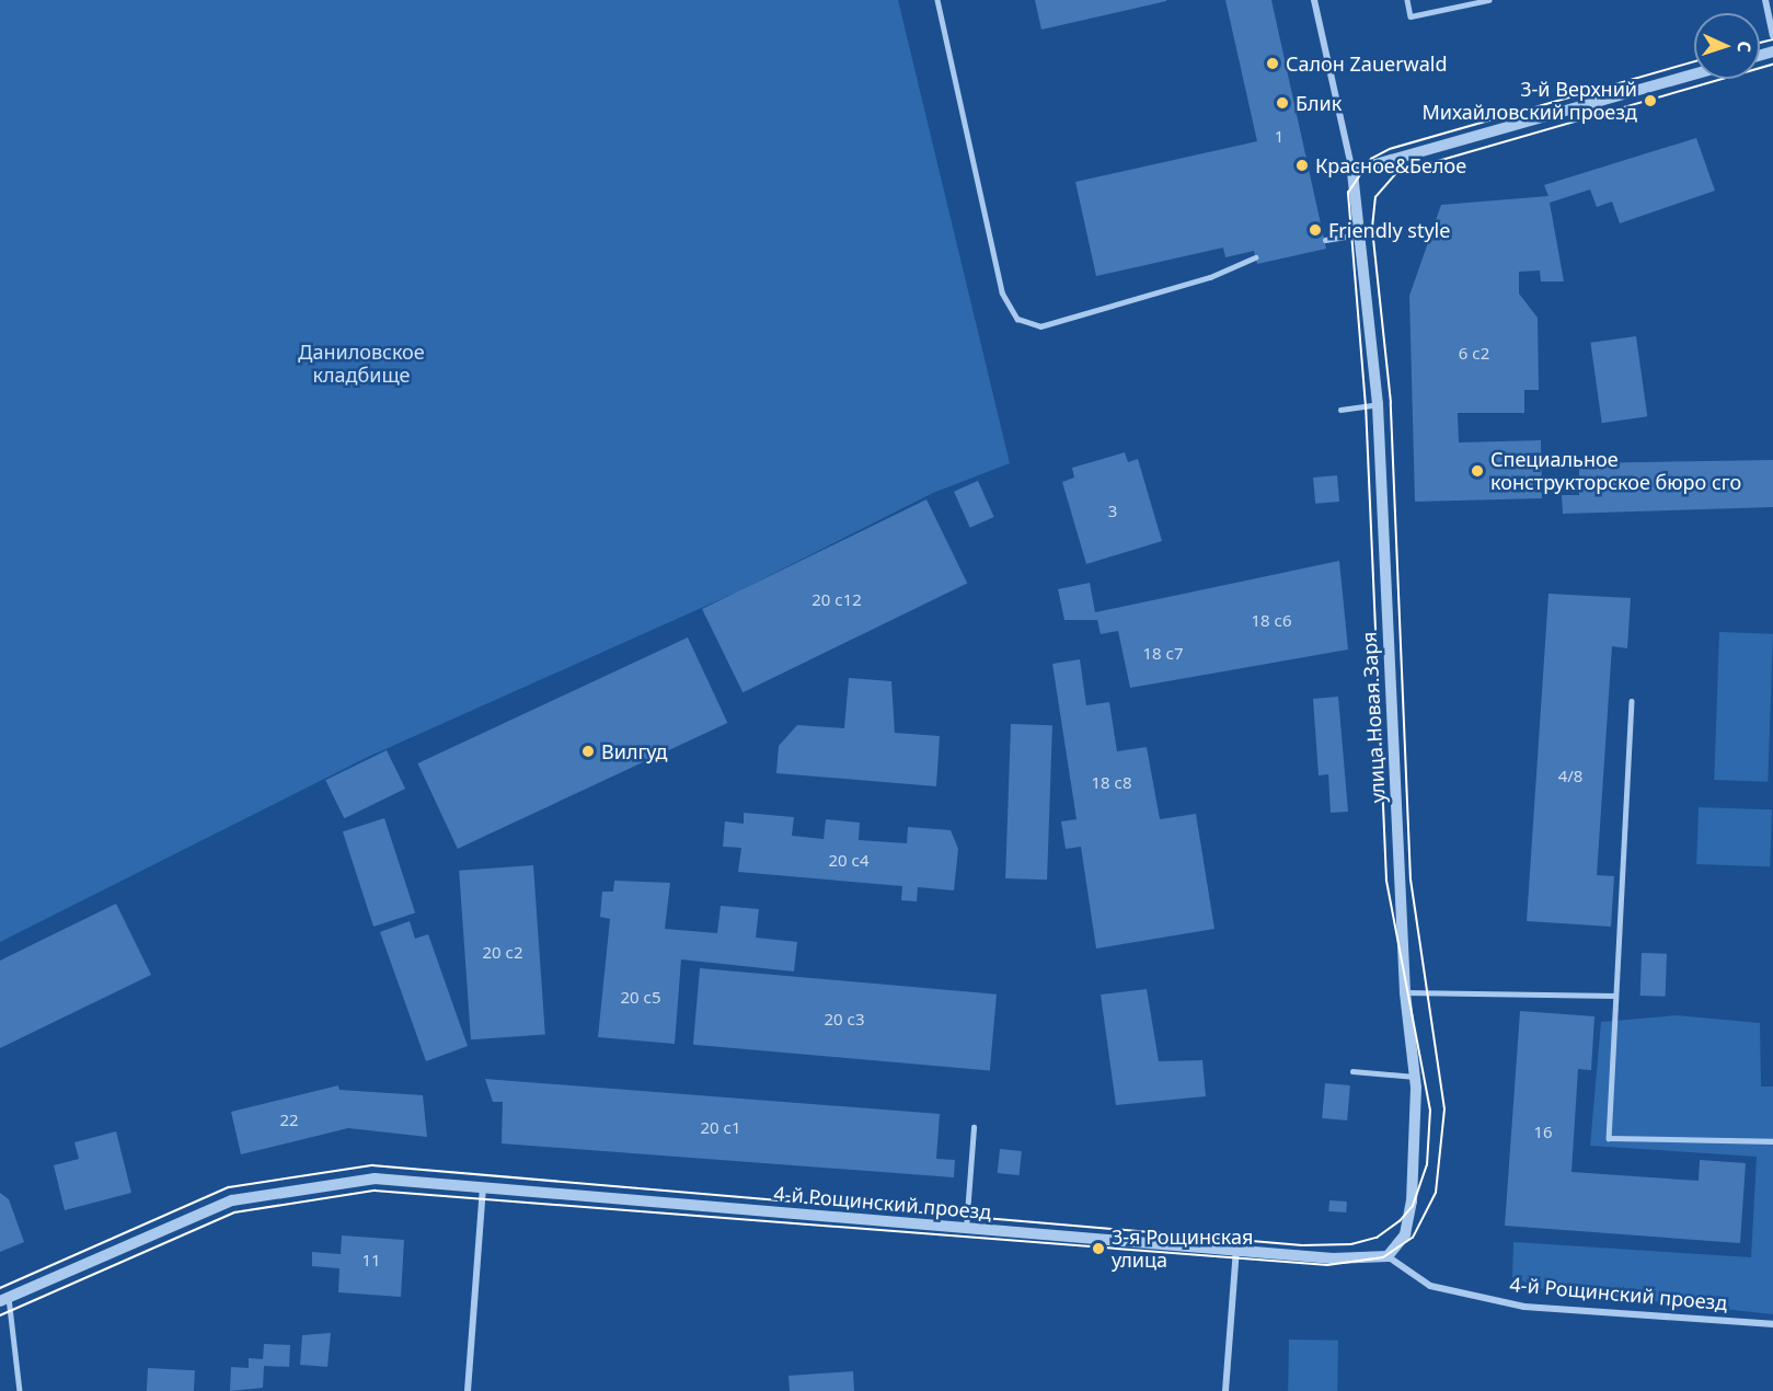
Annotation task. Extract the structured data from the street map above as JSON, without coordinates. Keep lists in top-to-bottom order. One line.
{"streets":{"street":["улица Новая Заря","4-й Рощинский проезд"]},"crossings":[["улица Новая Заря","4-й Рощинский проезд"]],"parks":["Даниловское кладбище"],"places":["Салон Zauerwald","3-й Верхний Михайловский проезд","Блик","Красное&Белое","Friendly style","Специальное конструкторское бюро сго","Вилгуд","3-я Рощинская улица"],"house_numbers":["1","6 с2","3","20 с12","18 с6","18 с7","4/8","18 с8","20 с4","20 с2","20 с5","20 с3","22","20 с1","16","11"],"north":"right"}
